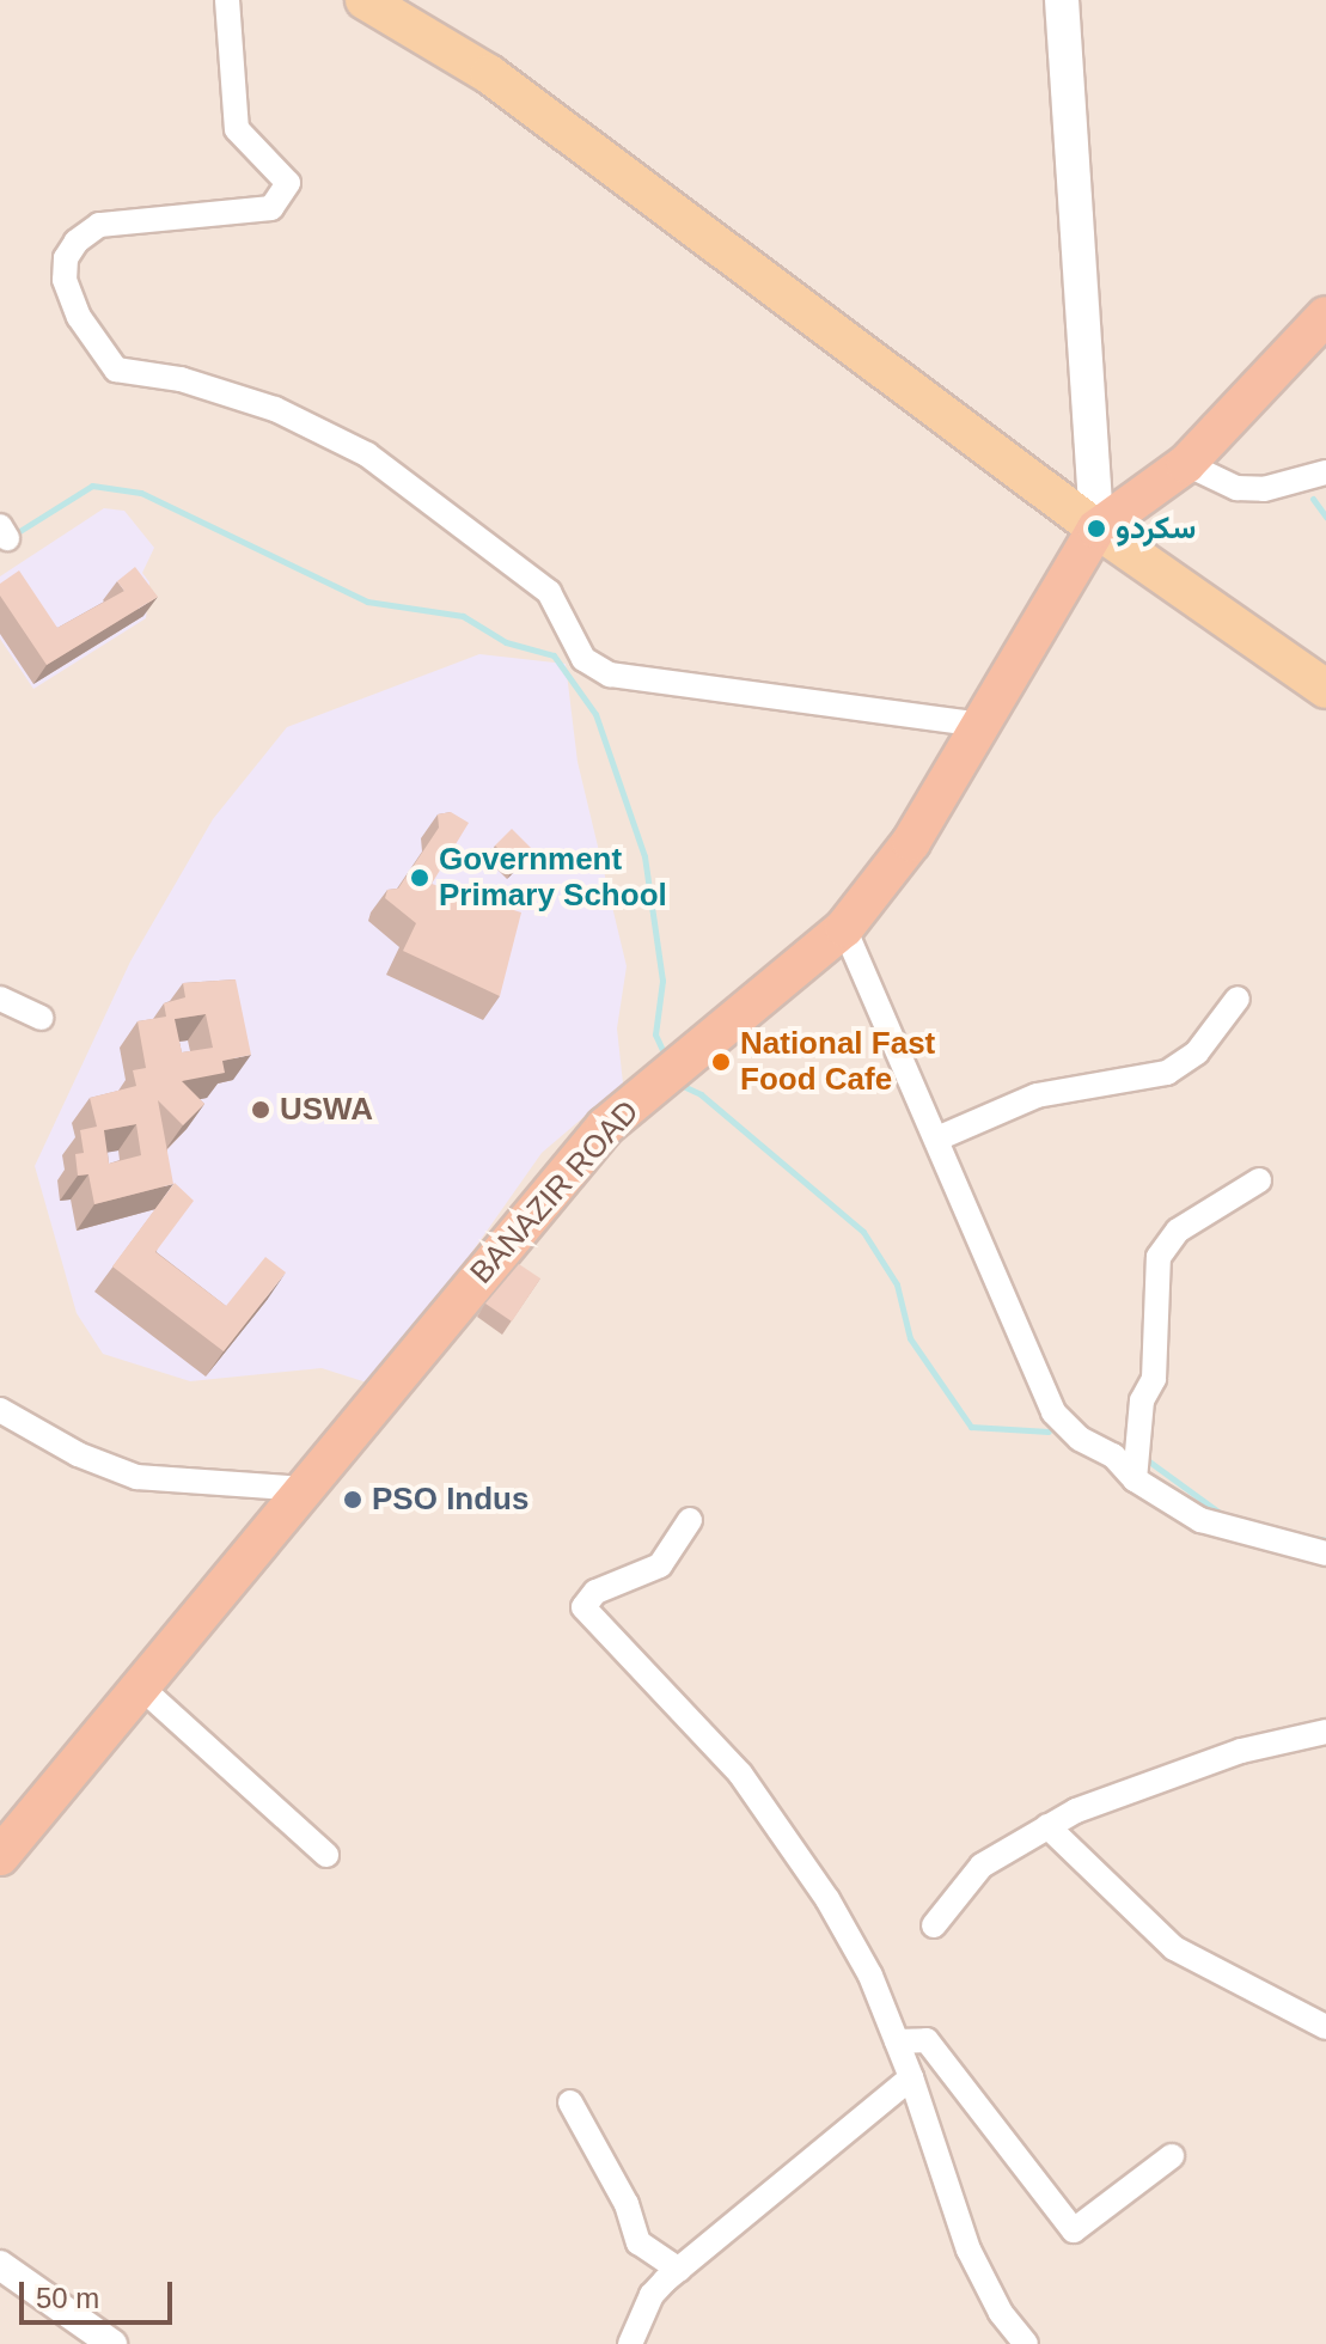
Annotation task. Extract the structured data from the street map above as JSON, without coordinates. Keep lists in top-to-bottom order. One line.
{"streets":{"highway":["BANAZIR ROAD"]},"places":["سکردو","Government Primary School","National Fast Food Cafe","USWA","PSO Indus"],"scale_bar":"50 m"}
